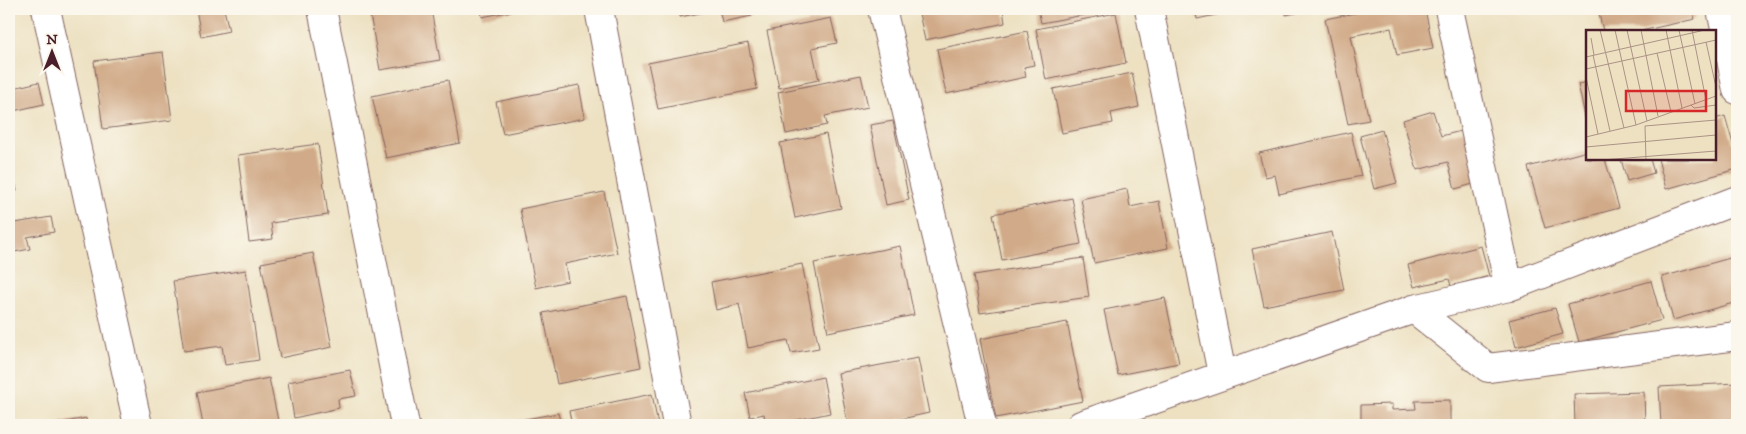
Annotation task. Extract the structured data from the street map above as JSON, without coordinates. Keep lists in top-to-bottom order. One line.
{"north":"top"}
